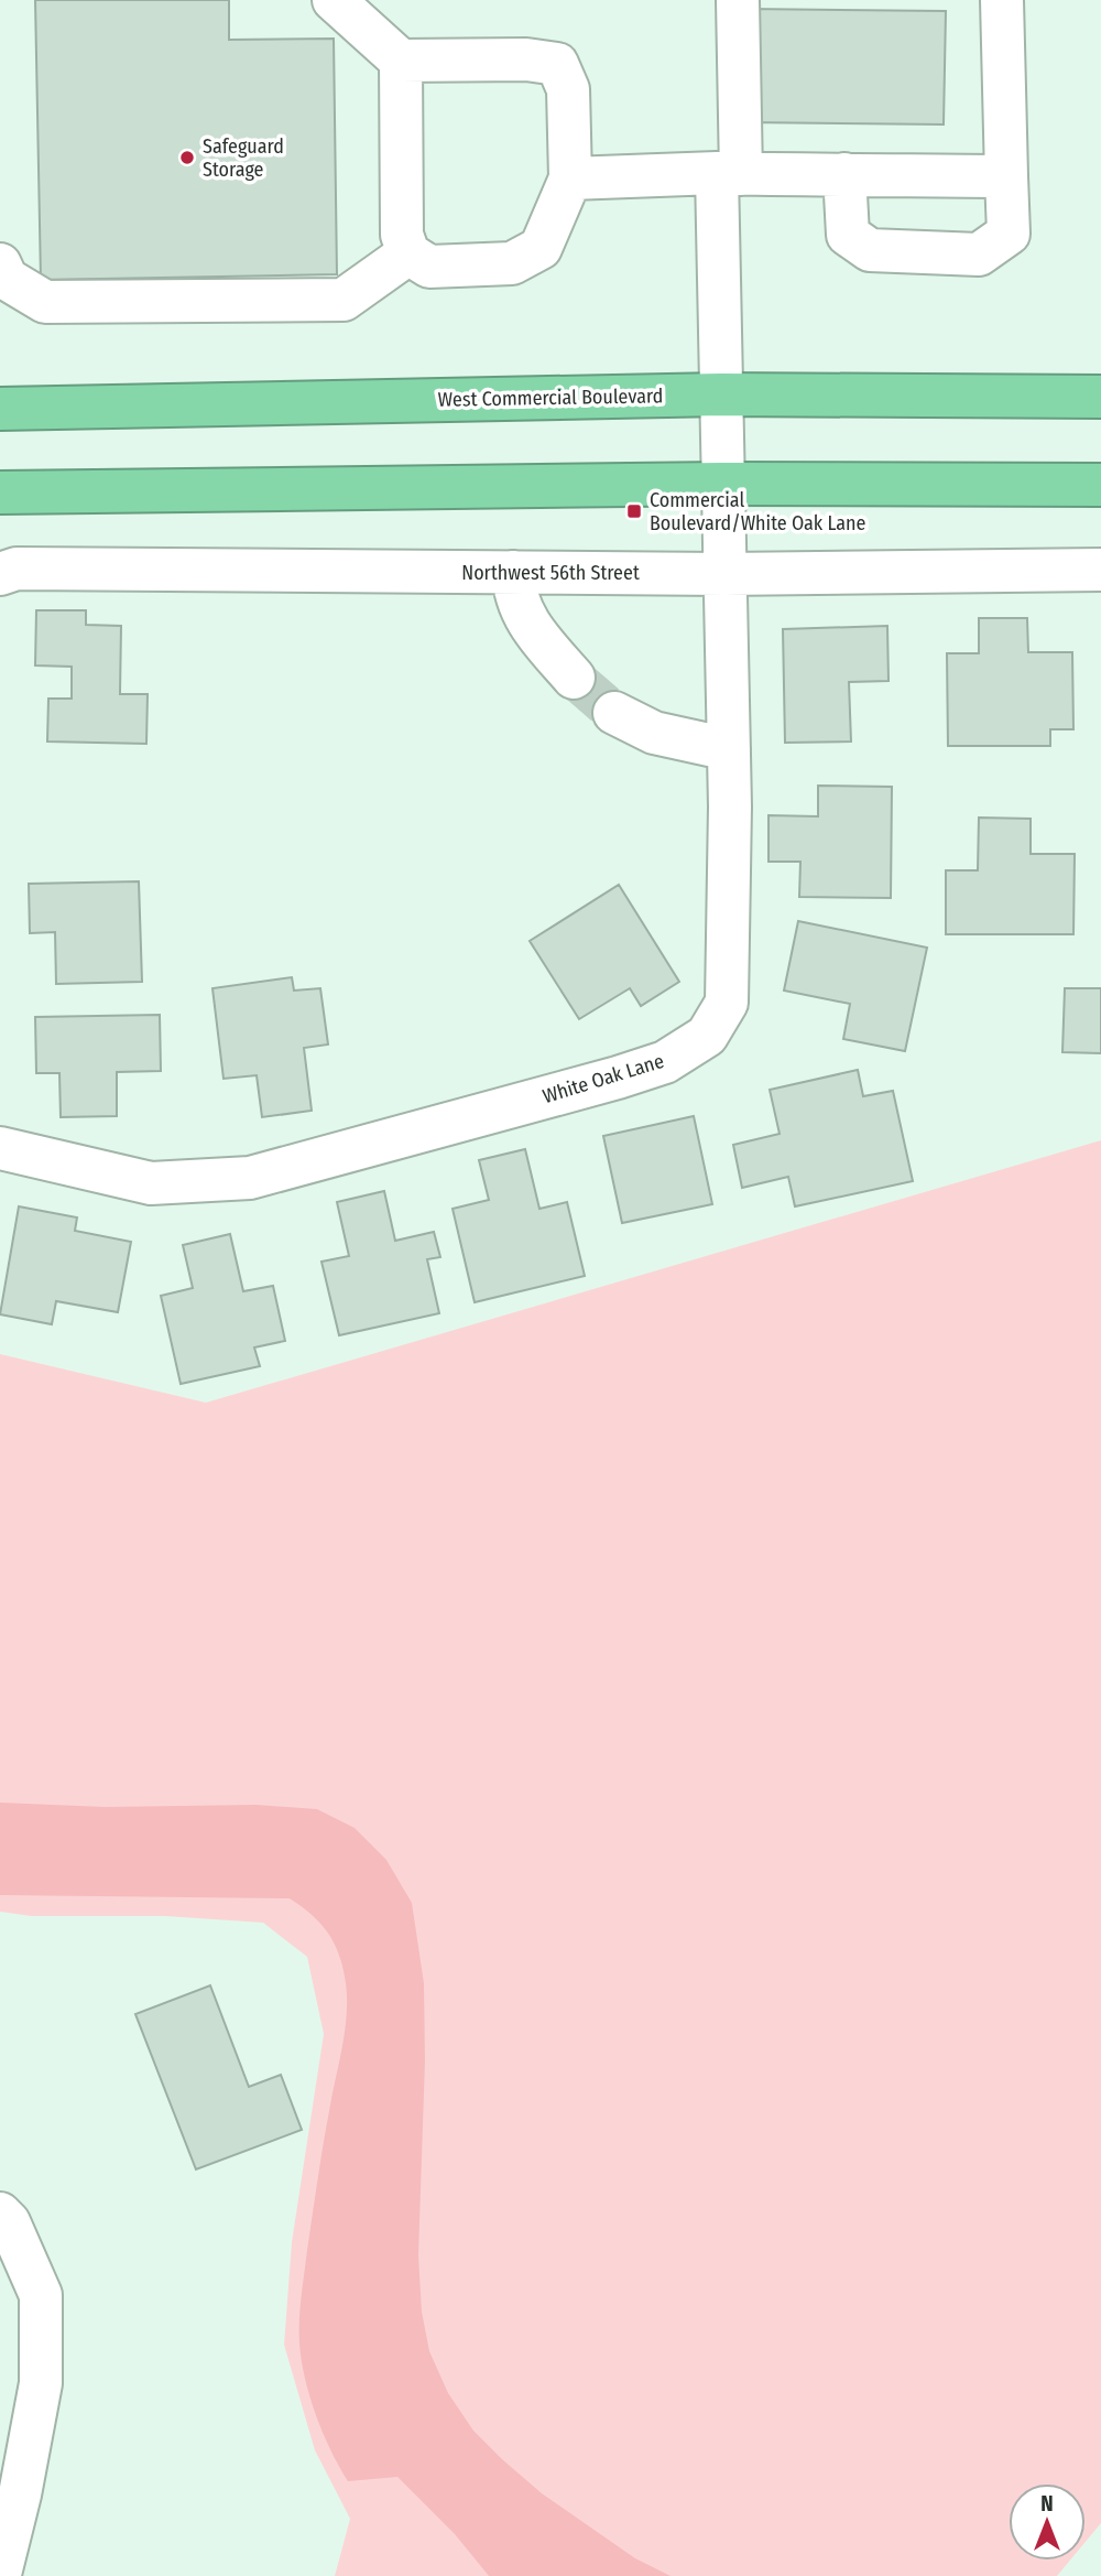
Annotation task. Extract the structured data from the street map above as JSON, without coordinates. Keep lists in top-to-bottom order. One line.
{"streets":{"highway":["West Commercial Boulevard"],"street":["Northwest 56th Street","White Oak Lane"]},"crossings":[["West Commercial Boulevard","White Oak Lane"],["Northwest 56th Street","White Oak Lane"]],"places":{"other":["Safeguard Storage"],"transit":["Commercial Boulevard/White Oak Lane"]},"north":"top"}
